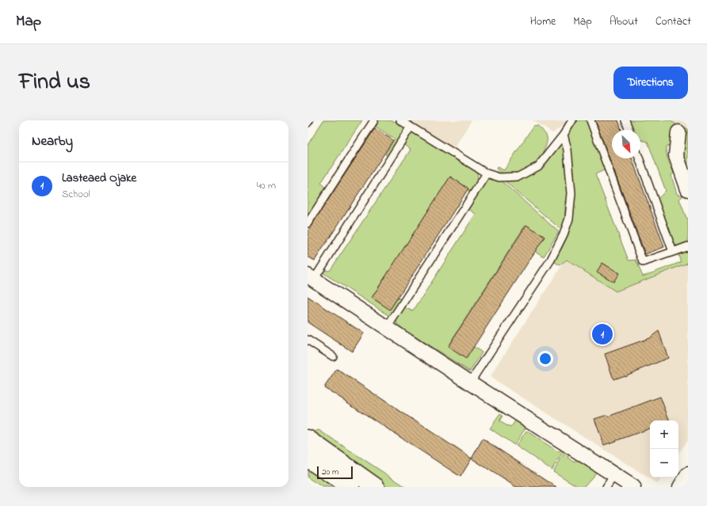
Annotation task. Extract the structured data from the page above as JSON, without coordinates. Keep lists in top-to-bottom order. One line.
{"scale_bar":"20 m","north":"bottom right","page":{"header":"Map","nav":["Home","Map","About","Contact"],"title":"Find us","buttons":"Directions","heading":"Nearby","list":[{"mark":"1","name":"Lasteaed Ojake","note":"School","value":"40 m"}],"pins":"1","map_buttons":["+","−"],"scale":"20 m"}}
